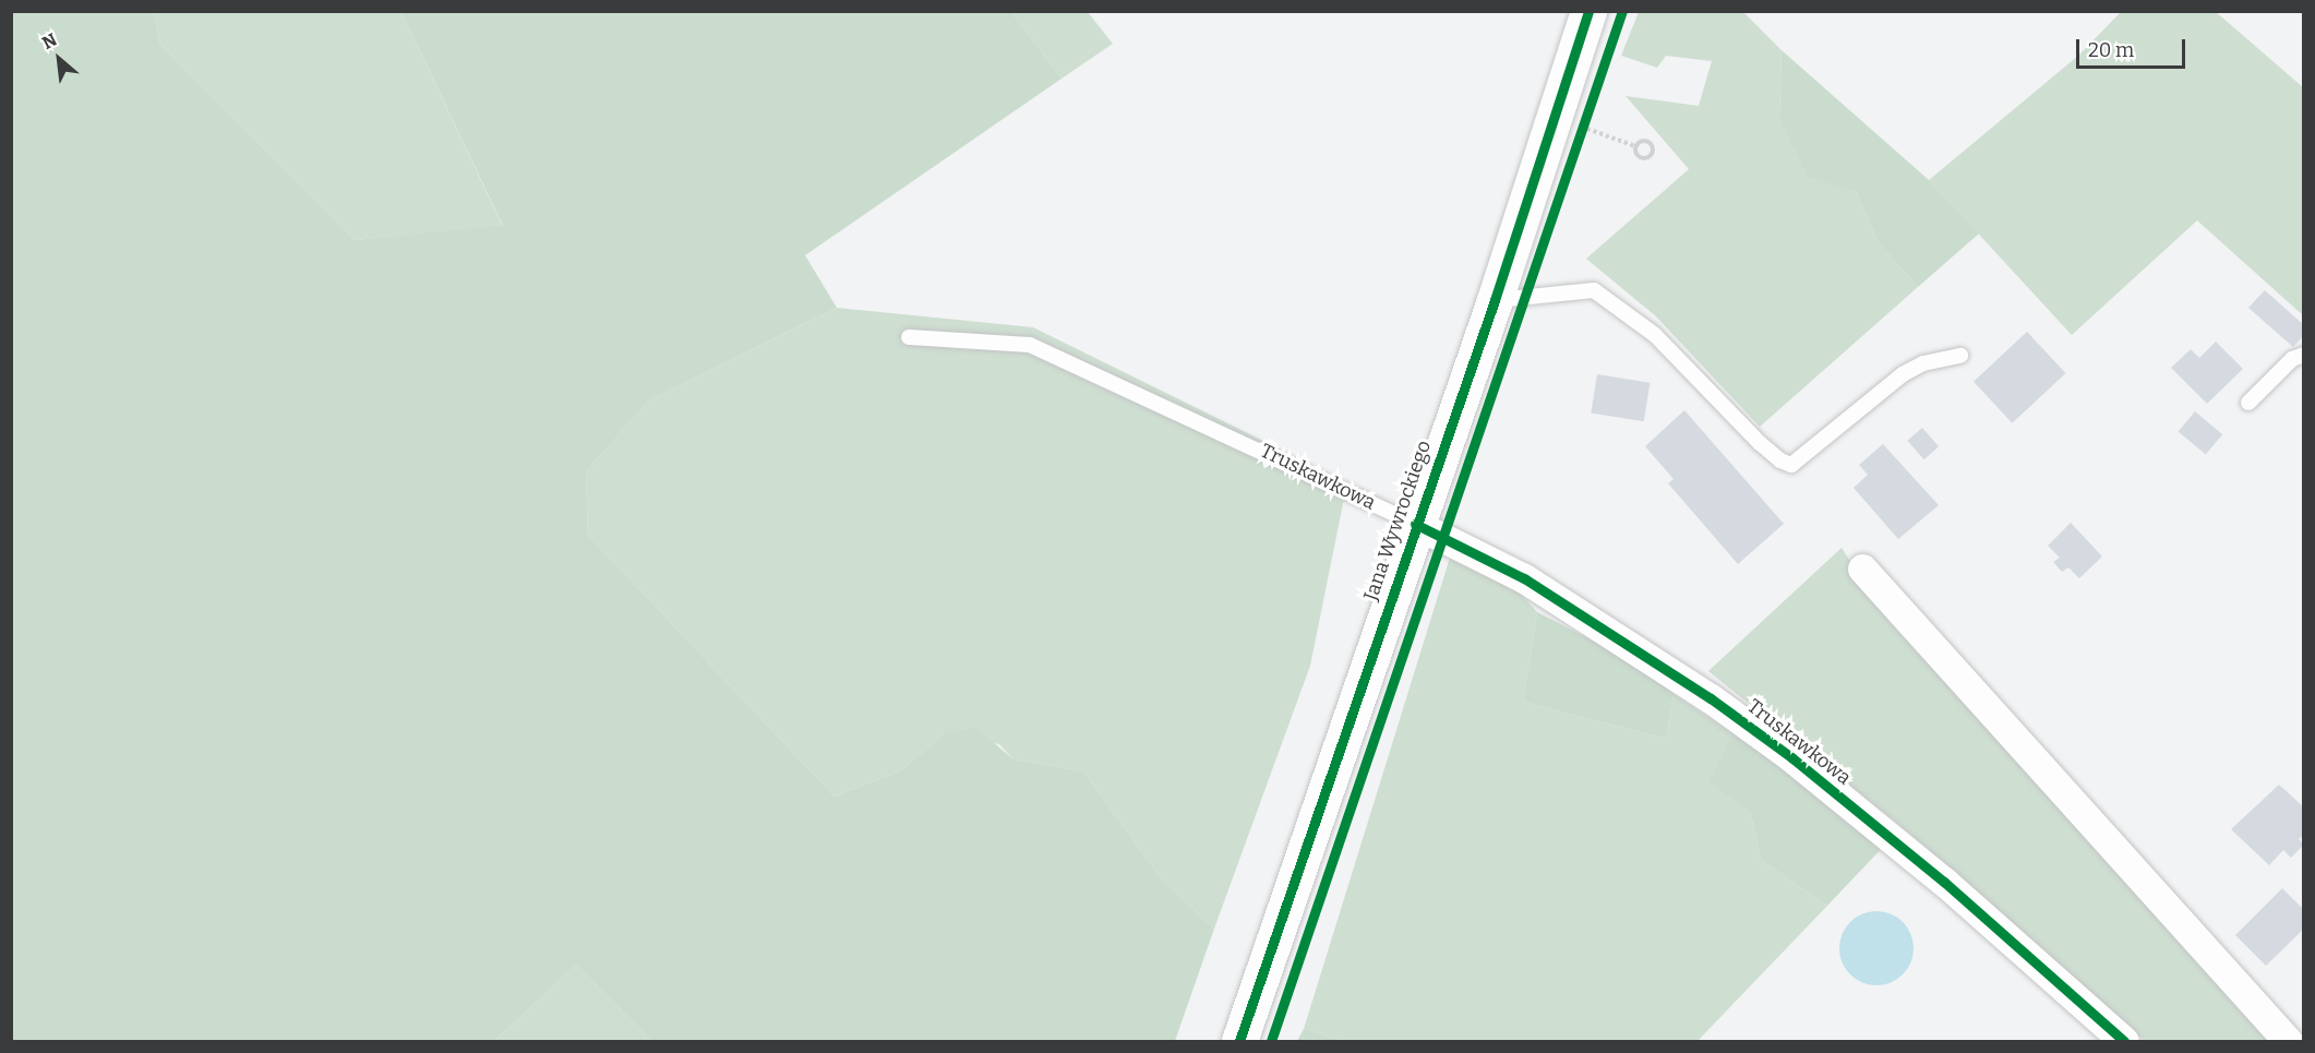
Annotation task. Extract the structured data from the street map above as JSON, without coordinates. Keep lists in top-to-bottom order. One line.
{"streets":{"street":["Truskawkowa","Jana Wywrockiego"]},"crossings":[["Truskawkowa","Jana Wywrockiego"]],"scale_bar":"20 m","north":"top left"}
